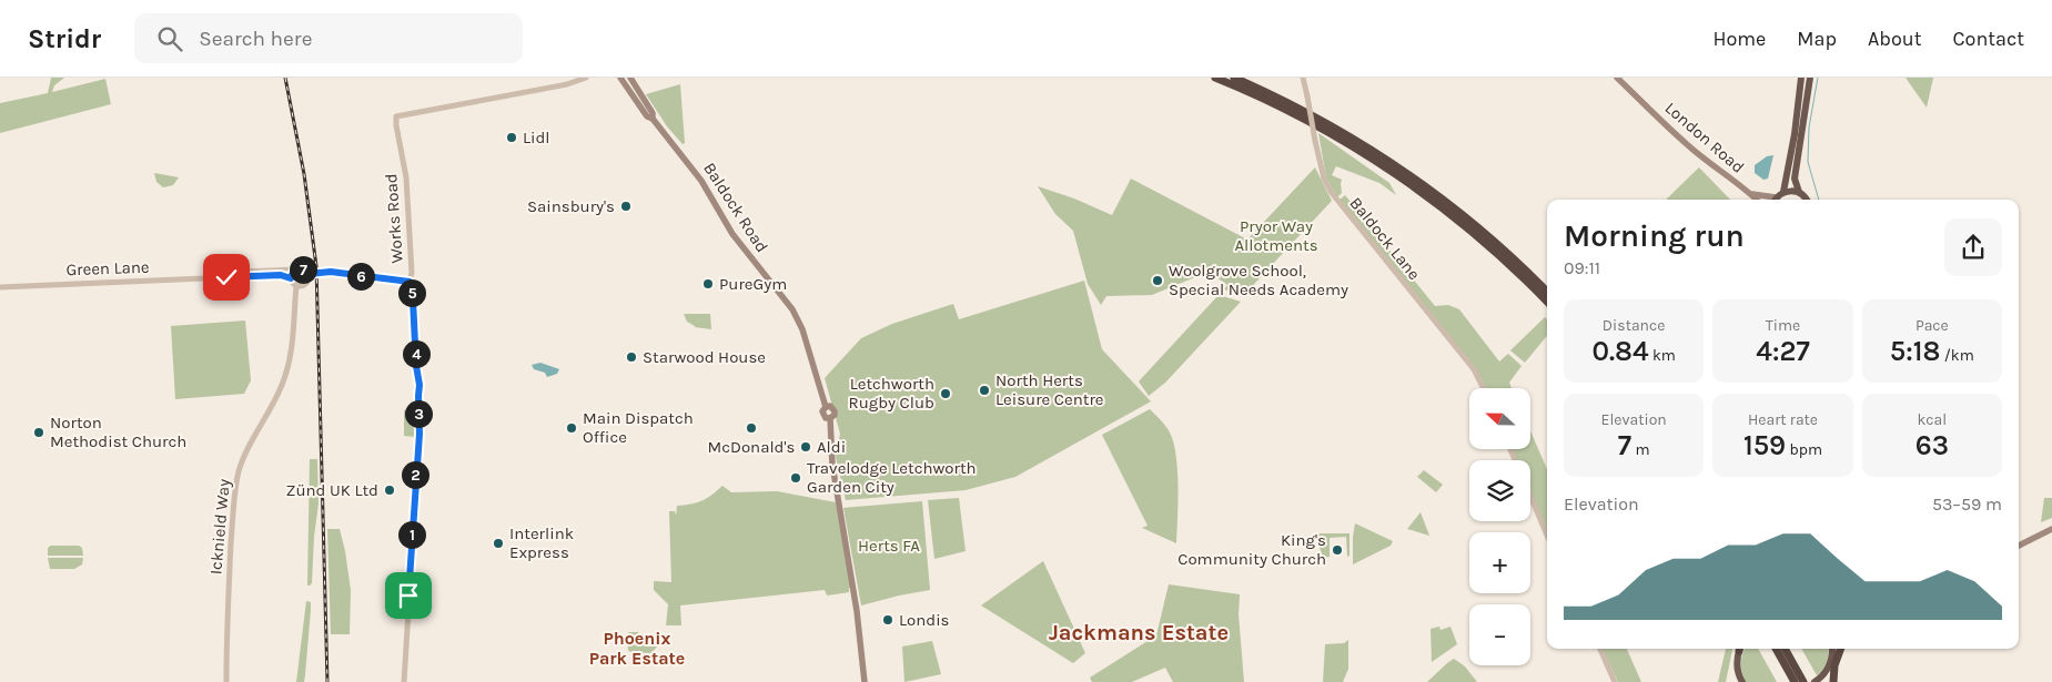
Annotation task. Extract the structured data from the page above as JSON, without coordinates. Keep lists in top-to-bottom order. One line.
{"streets":{"main road":["London Road","Baldock Road"],"street":["Works Road","Baldock Lane","Green Lane","Icknield Way"]},"crossings":[["Works Road","Green Lane"],["Green Lane","Icknield Way"]],"districts":["Jackmans Estate","Phoenix Park Estate"],"parks":["Pryor Way Allotments","Herts FA"],"places":["Lidl","Sainsbury's","Woolgrove School, Special Needs Academy","PureGym","Starwood House","North Herts Leisure Centre","Letchworth Rugby Club","Main Dispatch Office","McDonald's","Norton Methodist Church","Aldi","Travelodge Letchworth Garden City","Zünd UK Ltd","Interlink Express","King's Community Church","Londis"],"north":"left","page":{"header":"Stridr","search":"Search here","nav":["Home","Map","About","Contact"],"heading":["Morning run","09:11"],"pins":["7","6","5","4","3","2","1"],"stats":[["Distance","0.84 km"],["Time","4:27"],["Pace","5:18 /km"],["Elevation","7 m"],["Heart rate","159 bpm"],["kcal","63"]],"map_buttons":["+","−"],"chart":["Elevation","53–59 m"]}}
